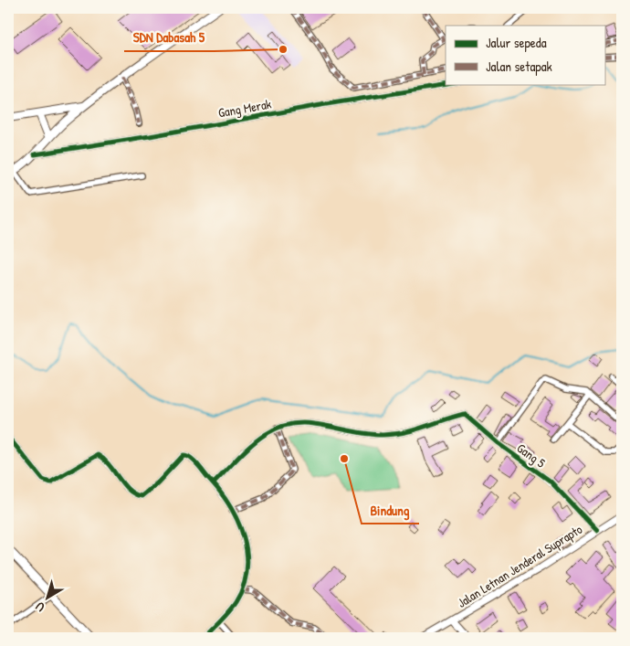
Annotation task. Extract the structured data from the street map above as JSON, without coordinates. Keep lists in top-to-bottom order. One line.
{"streets":{"street":["Gang Merak","Gang 5","Jalan Letnan Jenderal Suprapto"]},"crossings":[["Gang 5","Jalan Letnan Jenderal Suprapto"]],"places":["SDN Dabasah 5","Bindung"],"legend":["Jalur sepeda","Jalan setapak"],"north":"bottom left"}
